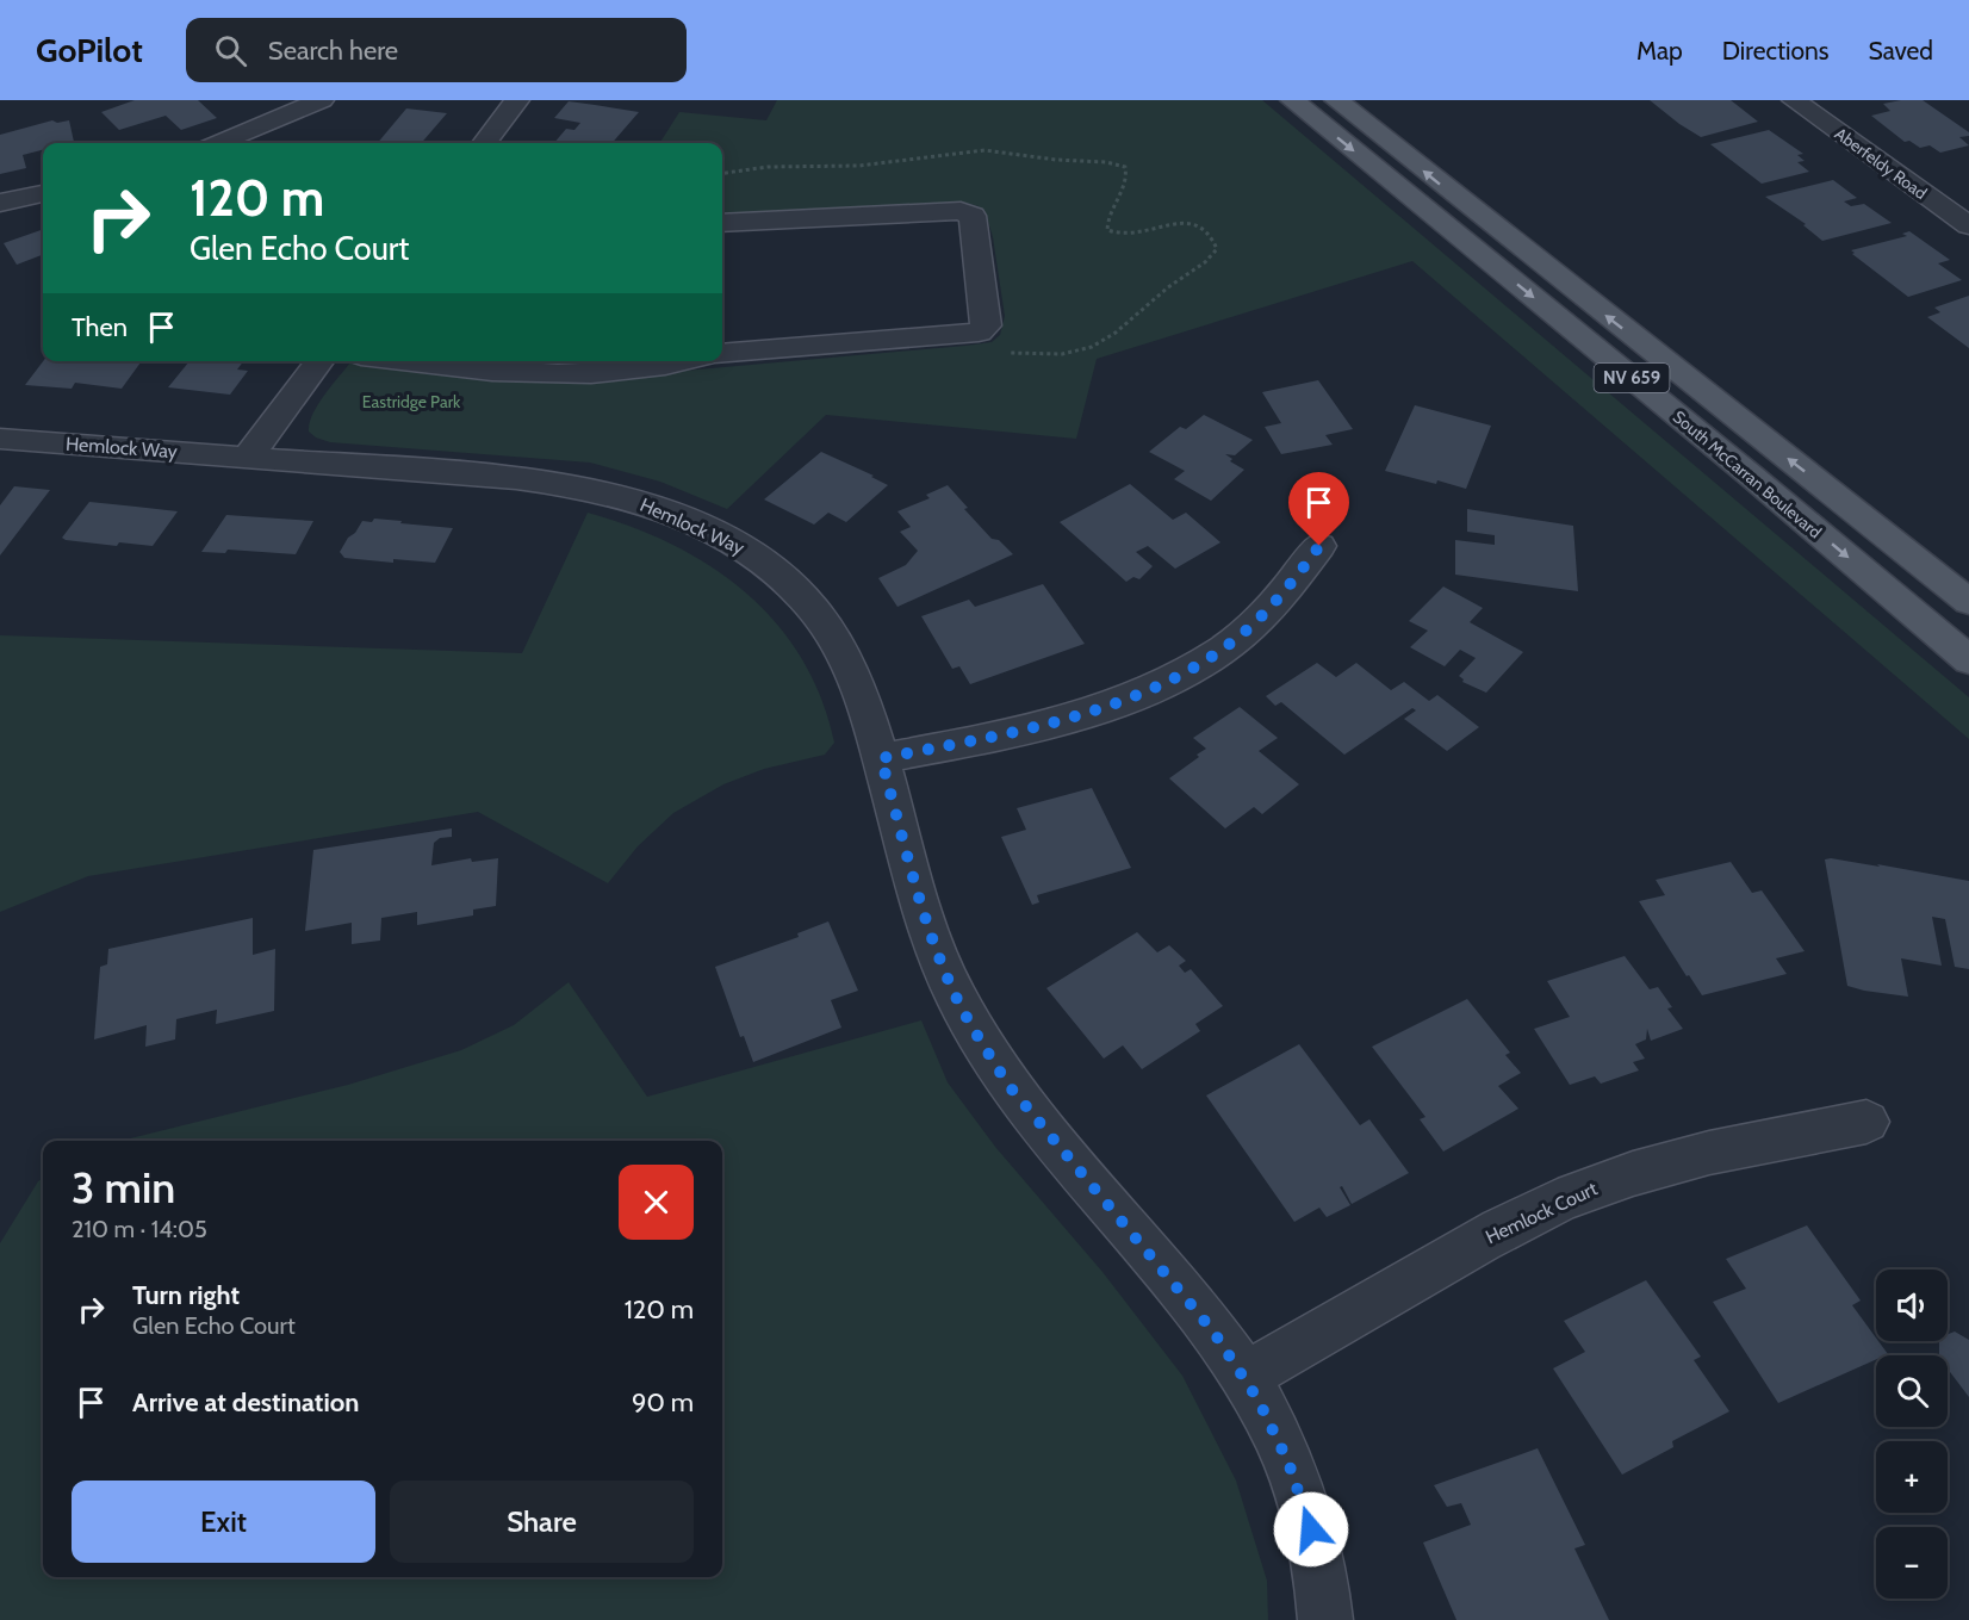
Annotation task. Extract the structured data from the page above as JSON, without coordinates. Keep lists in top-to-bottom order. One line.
{"streets":{"main road":["NV 659","South McCarran Boulevard"],"street":["Aberfeldy Road","Hemlock Way","Hemlock Court"]},"crossings":[["Hemlock Way","Hemlock Court"]],"parks":["Eastridge Park"],"page":{"header":"GoPilot","search":"Search here","nav":["Map","Directions","Saved"],"turn":["120 m","Glen Echo Court"],"then":"Then","heading":["3 min","210 m · 14:05"],"list":[{"name":"Turn right","note":"Glen Echo Court","value":"120 m"},{"name":"Arrive at destination","value":"90 m"}],"map_buttons":["+","−"],"buttons":["Exit","Share"]}}
